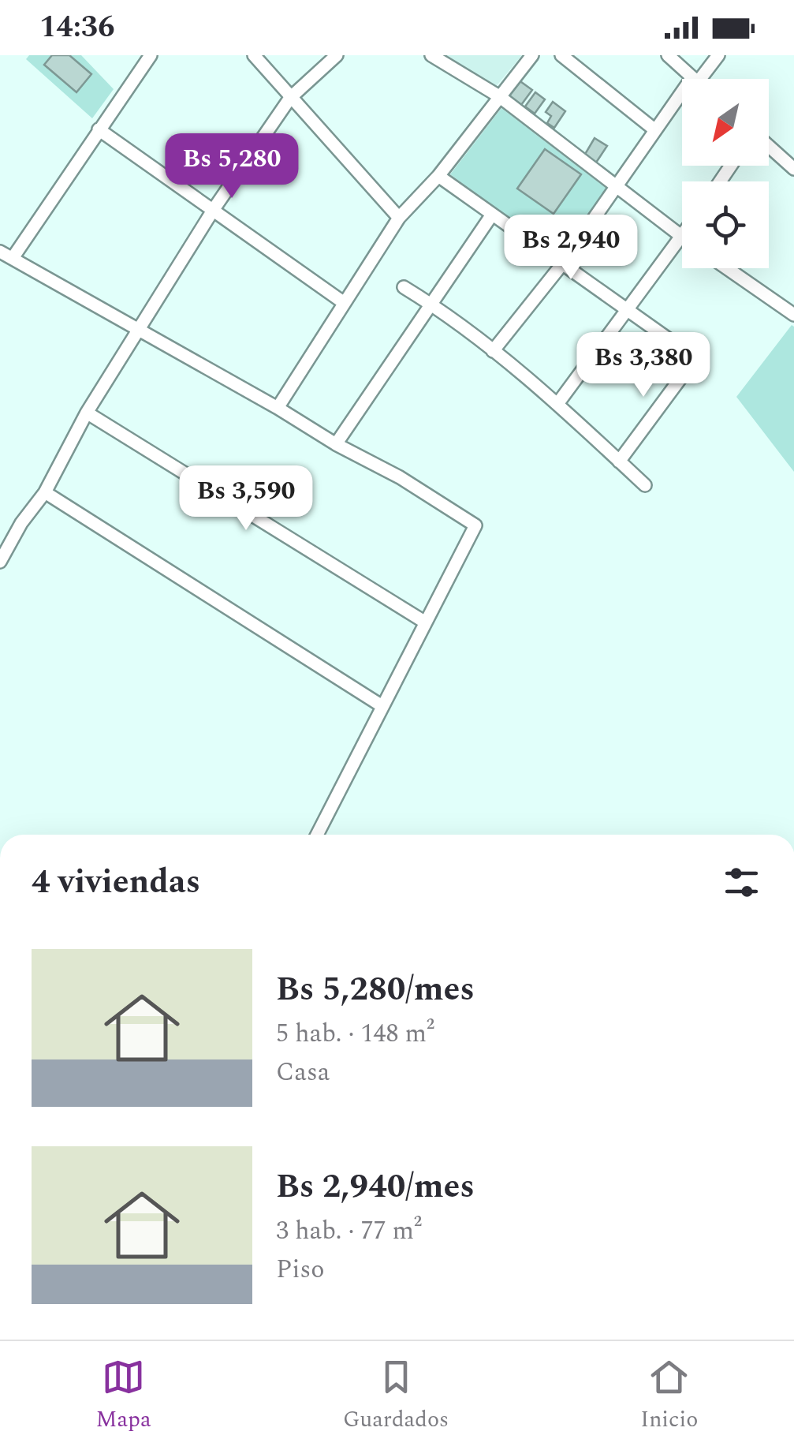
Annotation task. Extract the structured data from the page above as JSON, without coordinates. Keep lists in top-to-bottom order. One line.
{"north":"bottom left","page":{"status":"14:36","price":["Bs 5,280","Bs 2,940","Bs 3,380","Bs 3,590"],"heading":"4 viviendas","list":[{"name":"Bs 5,280/mes","note":"5 hab. · 148 m² · Casa"},{"name":"Bs 2,940/mes","note":"3 hab. · 77 m² · Piso"}],"tabs":["Mapa","Guardados","Inicio"]}}
